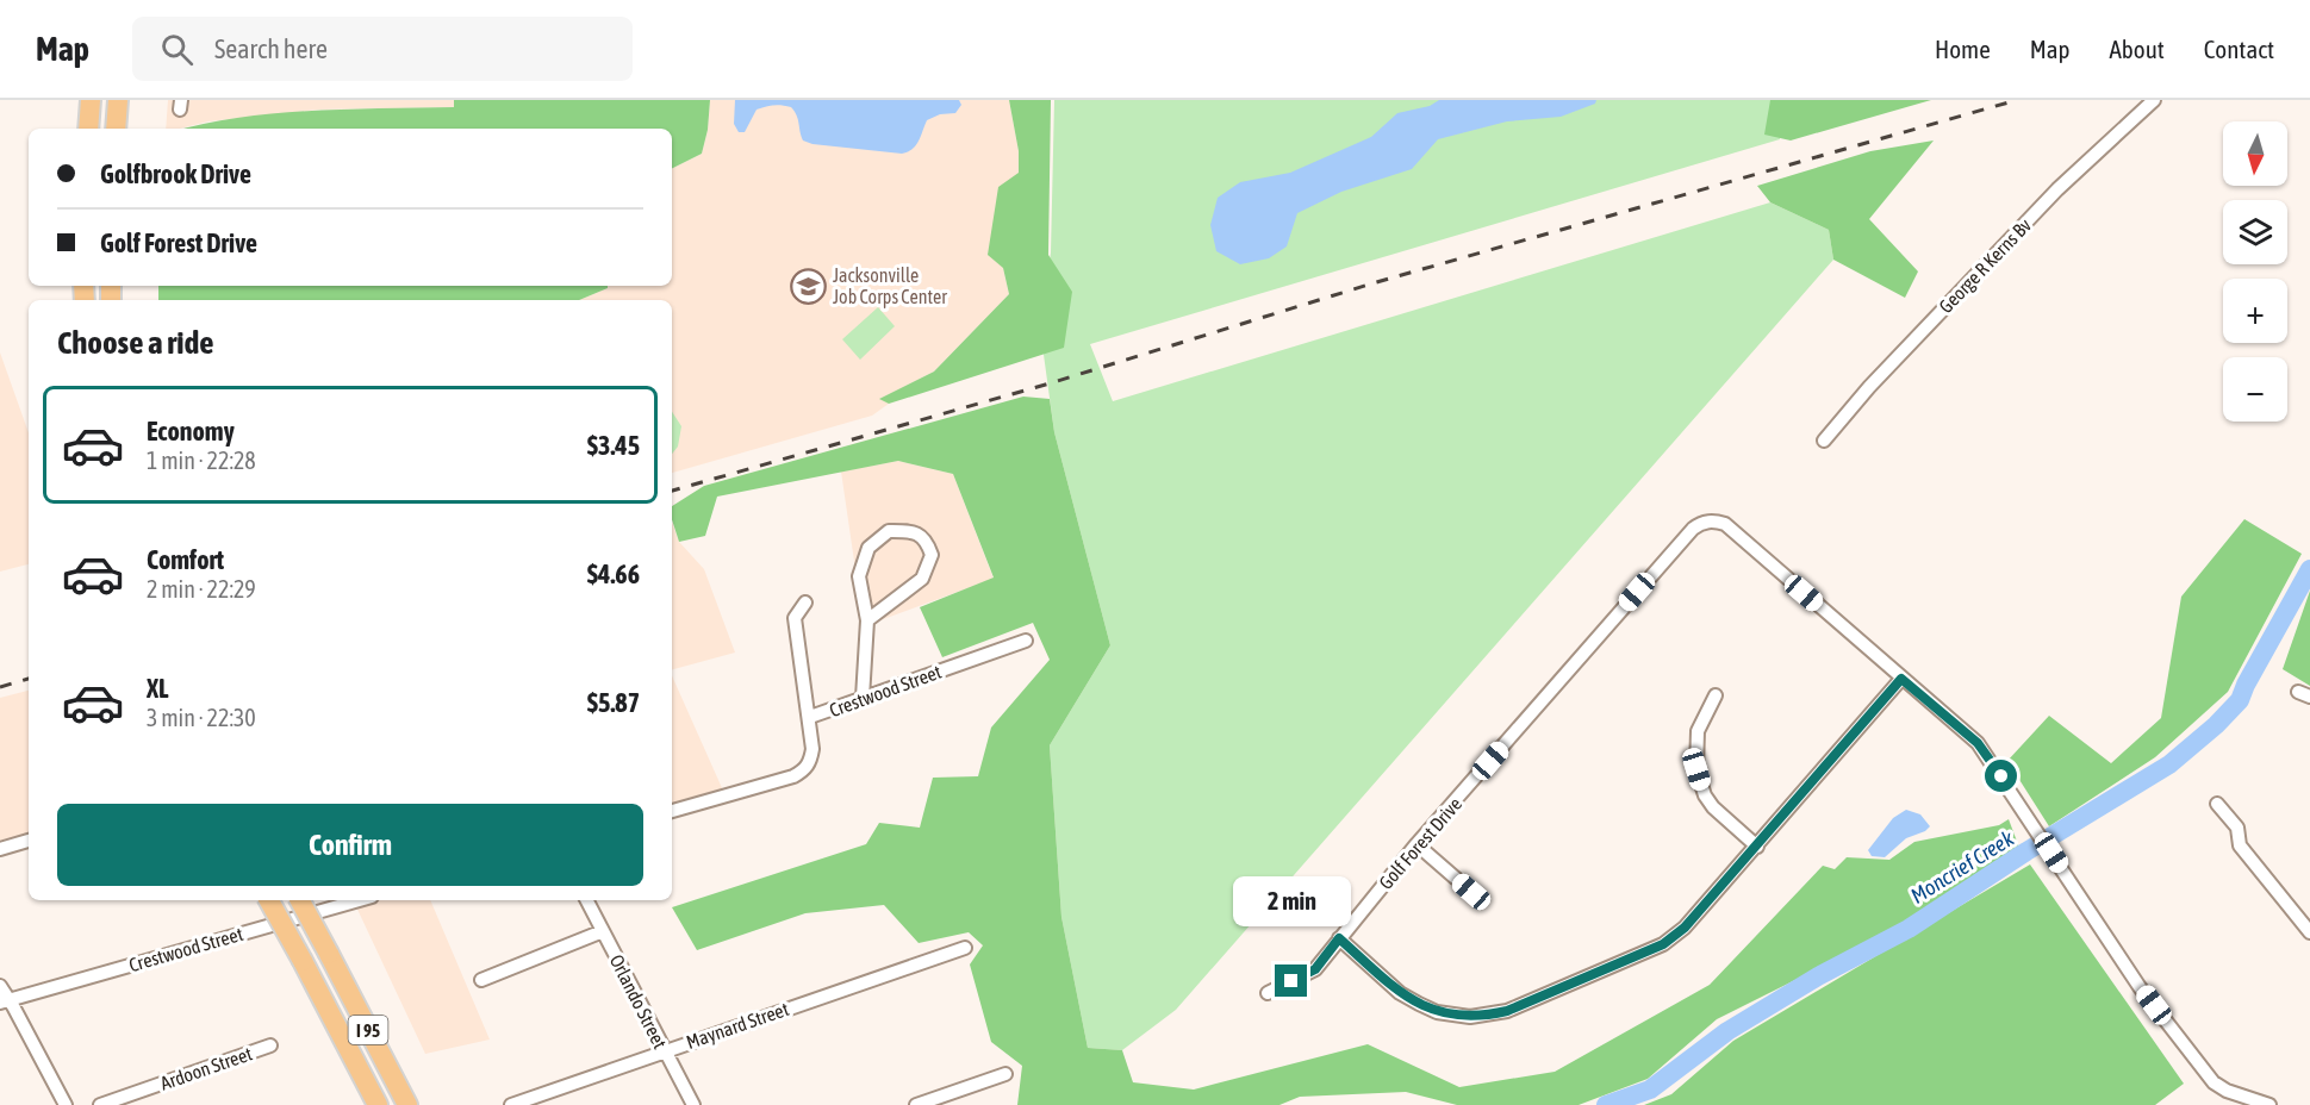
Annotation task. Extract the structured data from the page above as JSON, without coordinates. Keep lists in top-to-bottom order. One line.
{"streets":{"highway":["I 95"],"street":["George R Kerns Bv","Crestwood Street","Golf Forest Drive","Orlando Street","Maynard Street","Ardoon Street"]},"crossings":[["Orlando Street","Maynard Street"]],"water":["Moncrief Creek"],"places":{"school or university":["Jacksonville Job Corps Center"]},"north":"bottom","page":{"header":"Map","search":"Search here","nav":["Home","Map","About","Contact"],"map_buttons":["+","−"],"banner":["Golfbrook Drive","Golf Forest Drive"],"heading":"Choose a ride","list":[{"name":"Economy","note":"1 min · 22:28","value":"$3.45"},{"name":"Comfort","note":"2 min · 22:29","value":"$4.66"},{"name":"XL","note":"3 min · 22:30","value":"$5.87"}],"buttons":"Confirm","bubble":"2 min"}}
